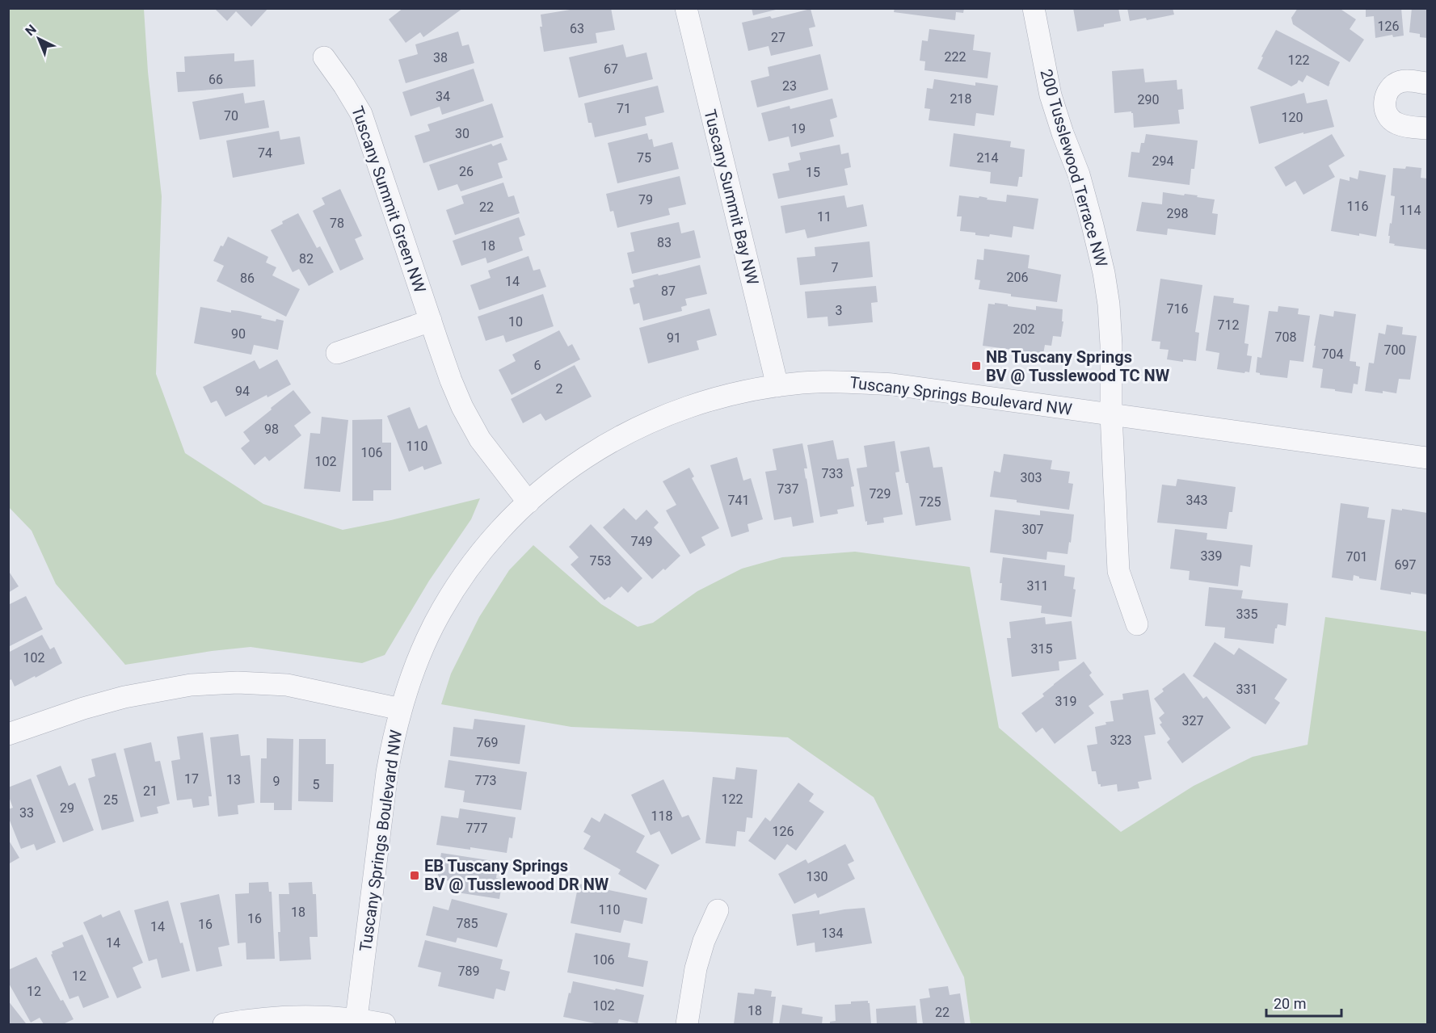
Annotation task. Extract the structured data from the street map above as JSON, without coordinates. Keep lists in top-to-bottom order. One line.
{"streets":{"street":["200 Tusslewood Terrace NW","Tuscany Summit Bay NW","Tuscany Summit Green NW","Tuscany Springs Boulevard NW"]},"crossings":[["200 Tusslewood Terrace NW","Tuscany Springs Boulevard NW"],["Tuscany Summit Bay NW","Tuscany Springs Boulevard NW"],["Tuscany Summit Green NW","Tuscany Springs Boulevard NW"]],"places":{"transit":["NB Tuscany Springs BV @ Tusslewood TC NW","EB Tuscany Springs BV @ Tusslewood DR NW"]},"house_numbers":["126","63","27","222","38","122","67","66","23","34","218","290","71","70","120","19","30","74","75","214","294","26","15","79","116","22","114","298","11","78","83","18","82","7","206","86","14","87","716","3","10","712","202","90","708","91","700","704","6","2","94","98","110","106","102","733","303","737","729","741","343","725","307","749","339","701","753","697","311","335","315","102","331","319","327","323","769","17","13","773","9","5","21","122","25","29","33","118","777","126","130","110","18","16","785","16","14","134","14","106","789","12","12","102","18","22"],"scale_bar":"20 m","north":"top left"}
